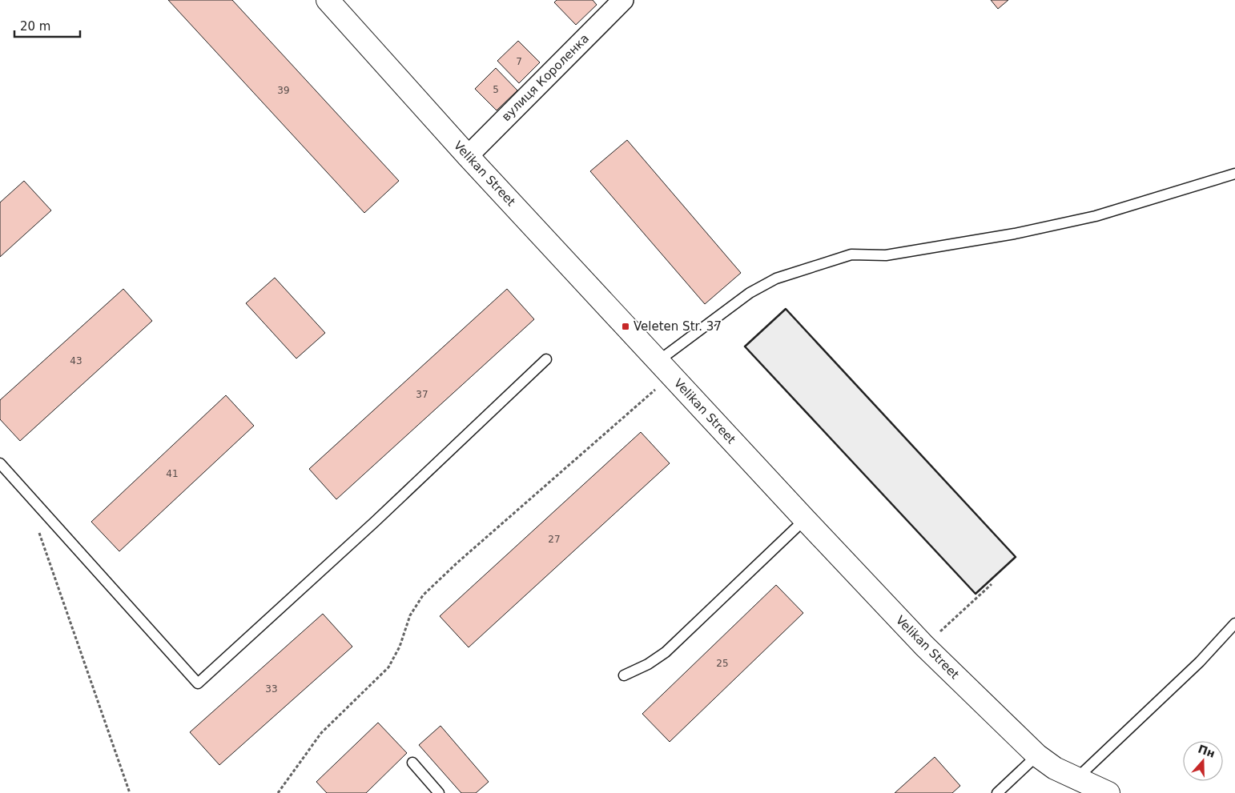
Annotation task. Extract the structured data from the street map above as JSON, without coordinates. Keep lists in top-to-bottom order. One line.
{"streets":{"street":["вулиця Короленка","Velikan Street"]},"crossings":[["вулиця Короленка","Velikan Street"]],"places":{"transit":["Veleten Str. 37"]},"house_numbers":["7","5","39","43","37","41","27","25","33"],"scale_bar":"20 m","north":"top"}
